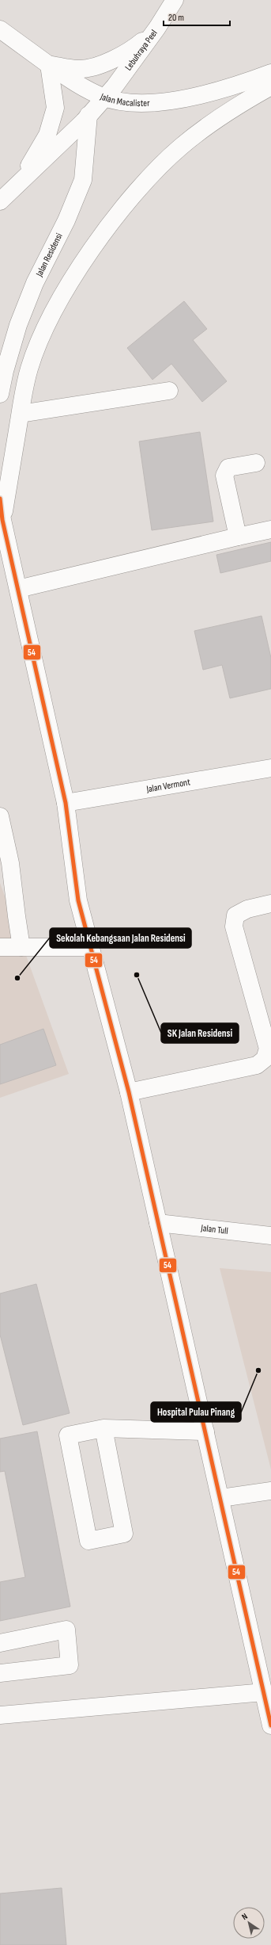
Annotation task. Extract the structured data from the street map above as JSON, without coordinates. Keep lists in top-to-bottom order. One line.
{"streets":{"main road":["Lebuhraya Peel","Jalan Macalister","Jalan Residensi","Jalan Vermont","Jalan Tull"]},"crossings":[["Lebuhraya Peel","Jalan Macalister"],["Jalan Macalister","Jalan Residensi"]],"places":["SK Jalan Residensi","Sekolah Kebangsaan Jalan Residensi","Hospital Pulau Pinang"],"lines":["transit line 54"],"scale_bar":"20 m","north":"top left"}
